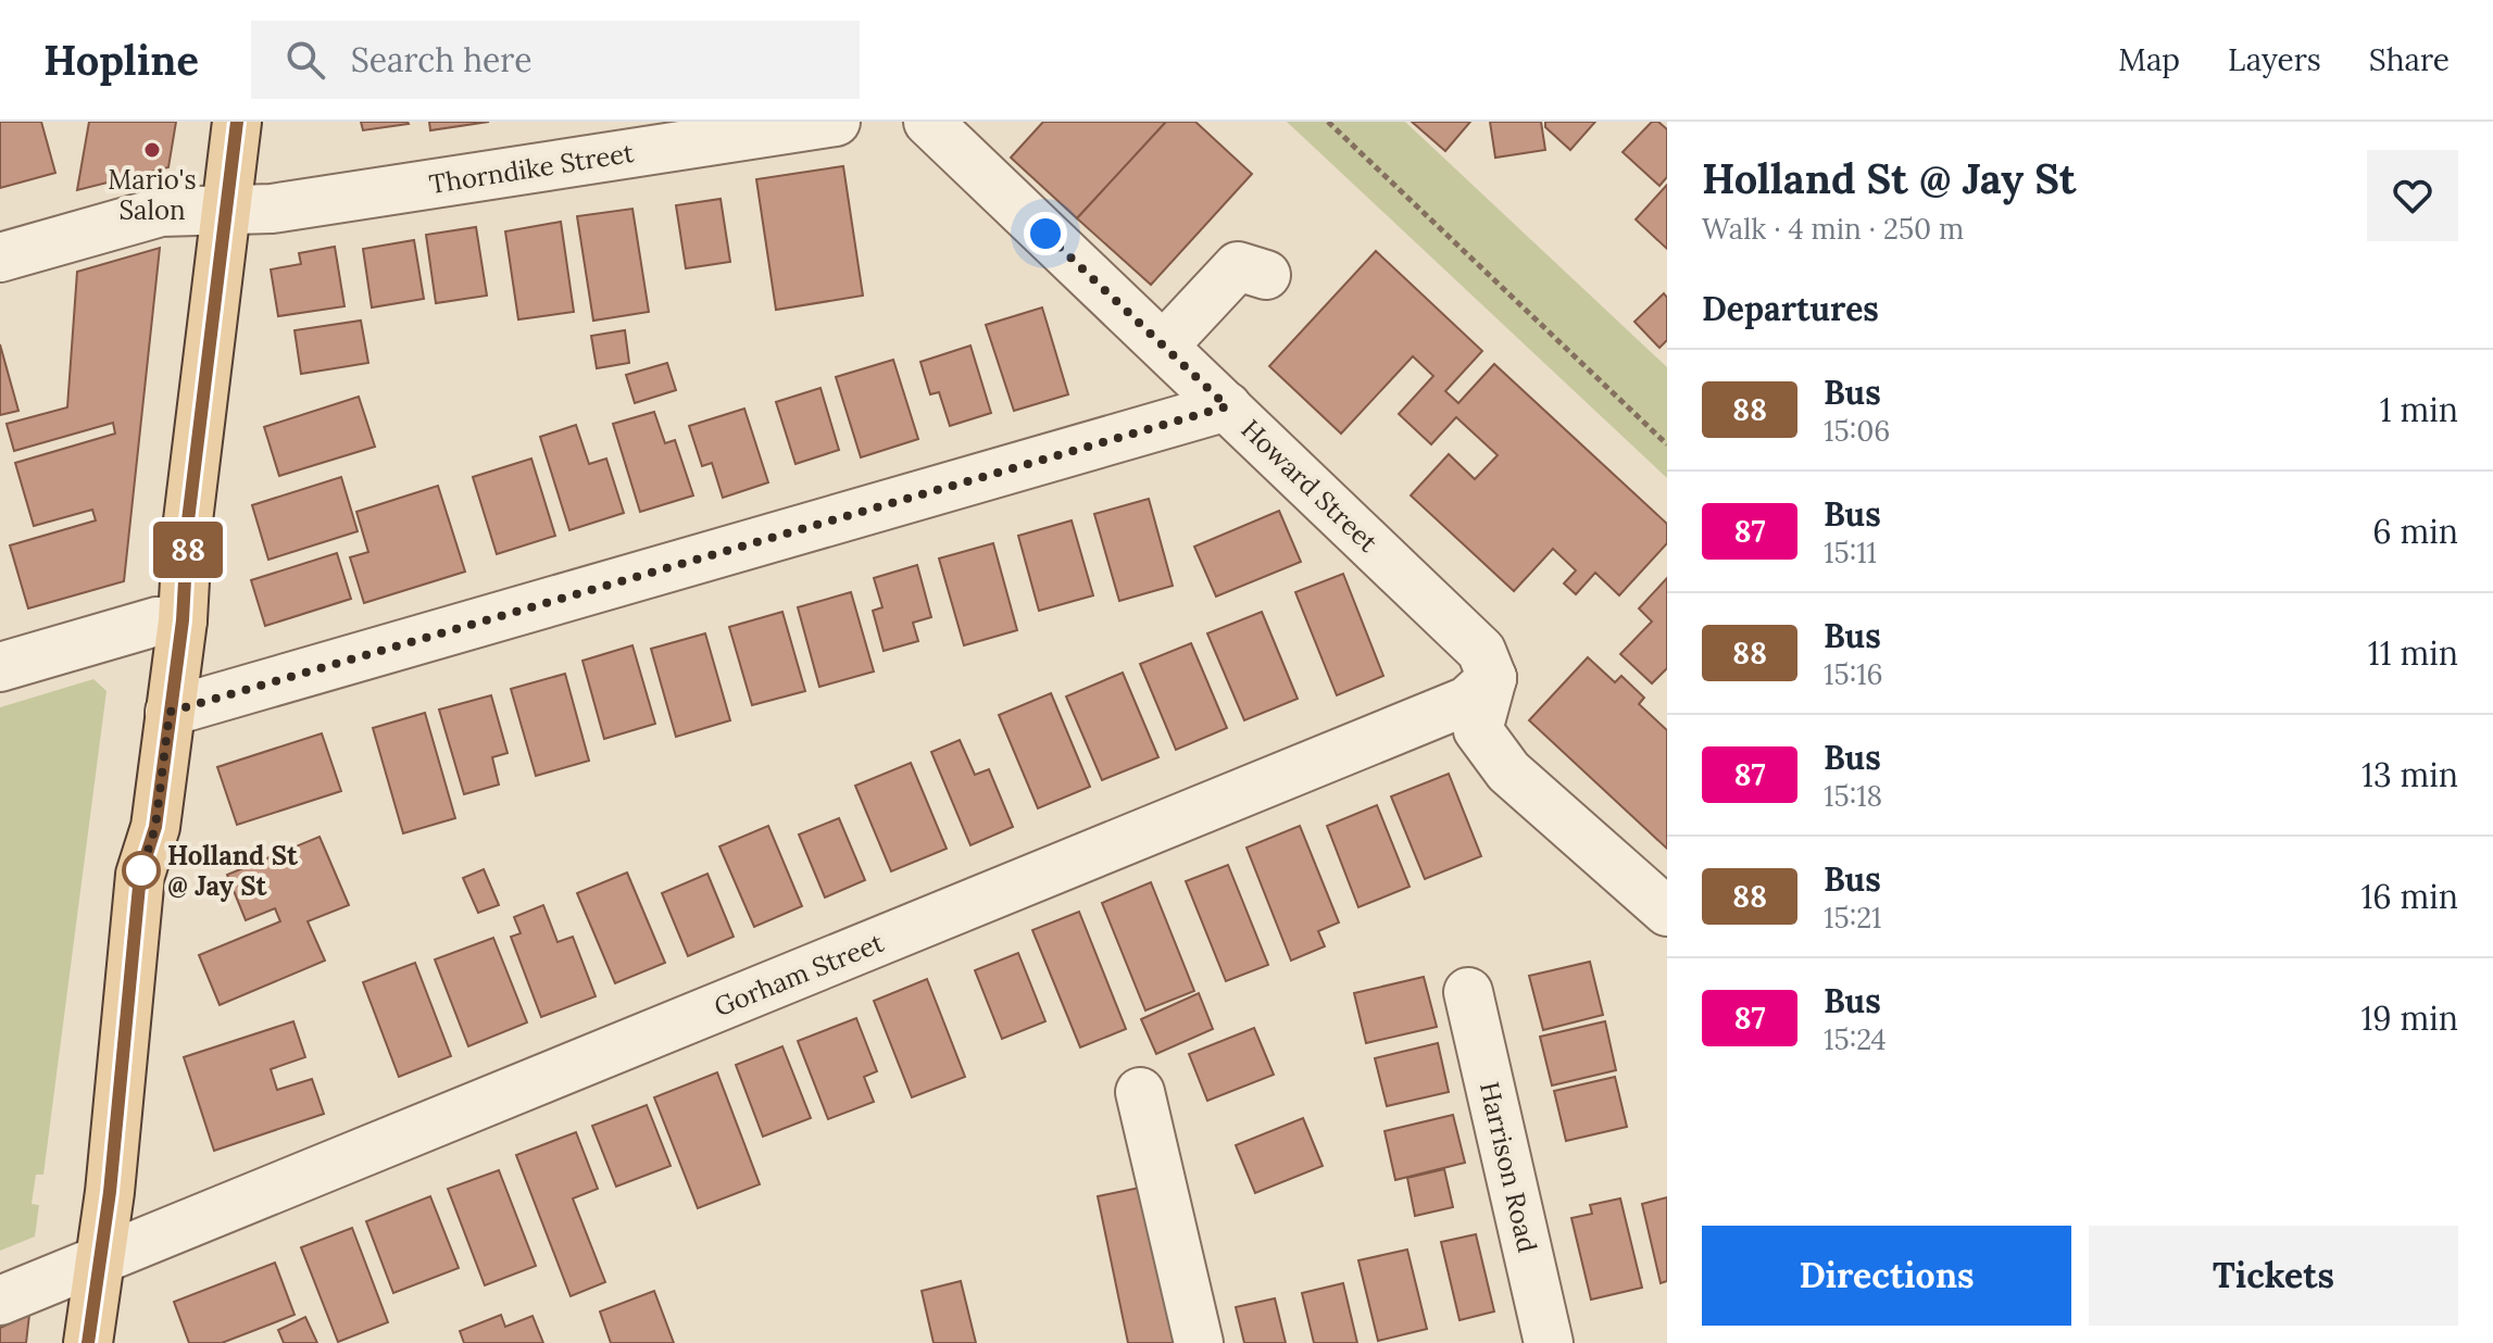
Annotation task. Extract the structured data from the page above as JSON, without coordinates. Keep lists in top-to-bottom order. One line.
{"streets":{"street":["Thorndike Street","Howard Street","Gorham Street","Harrison Road"]},"crossings":[["Howard Street","Gorham Street"]],"places":["Mario's Salon","Holland St @ Jay St"],"lines":["bus line 88"],"page":{"header":"Hopline","search":"Search here","nav":["Map","Layers","Share"],"on_map":"88","heading":[["Holland St @ Jay St","Walk · 4 min · 250 m"],"Departures"],"list":[{"mark":"88","name":"Bus","note":"15:06","value":"1 min"},{"mark":"87","name":"Bus","note":"15:11","value":"6 min"},{"mark":"88","name":"Bus","note":"15:16","value":"11 min"},{"mark":"87","name":"Bus","note":"15:18","value":"13 min"},{"mark":"88","name":"Bus","note":"15:21","value":"16 min"},{"mark":"87","name":"Bus","note":"15:24","value":"19 min"}],"buttons":["Directions","Tickets"]}}
